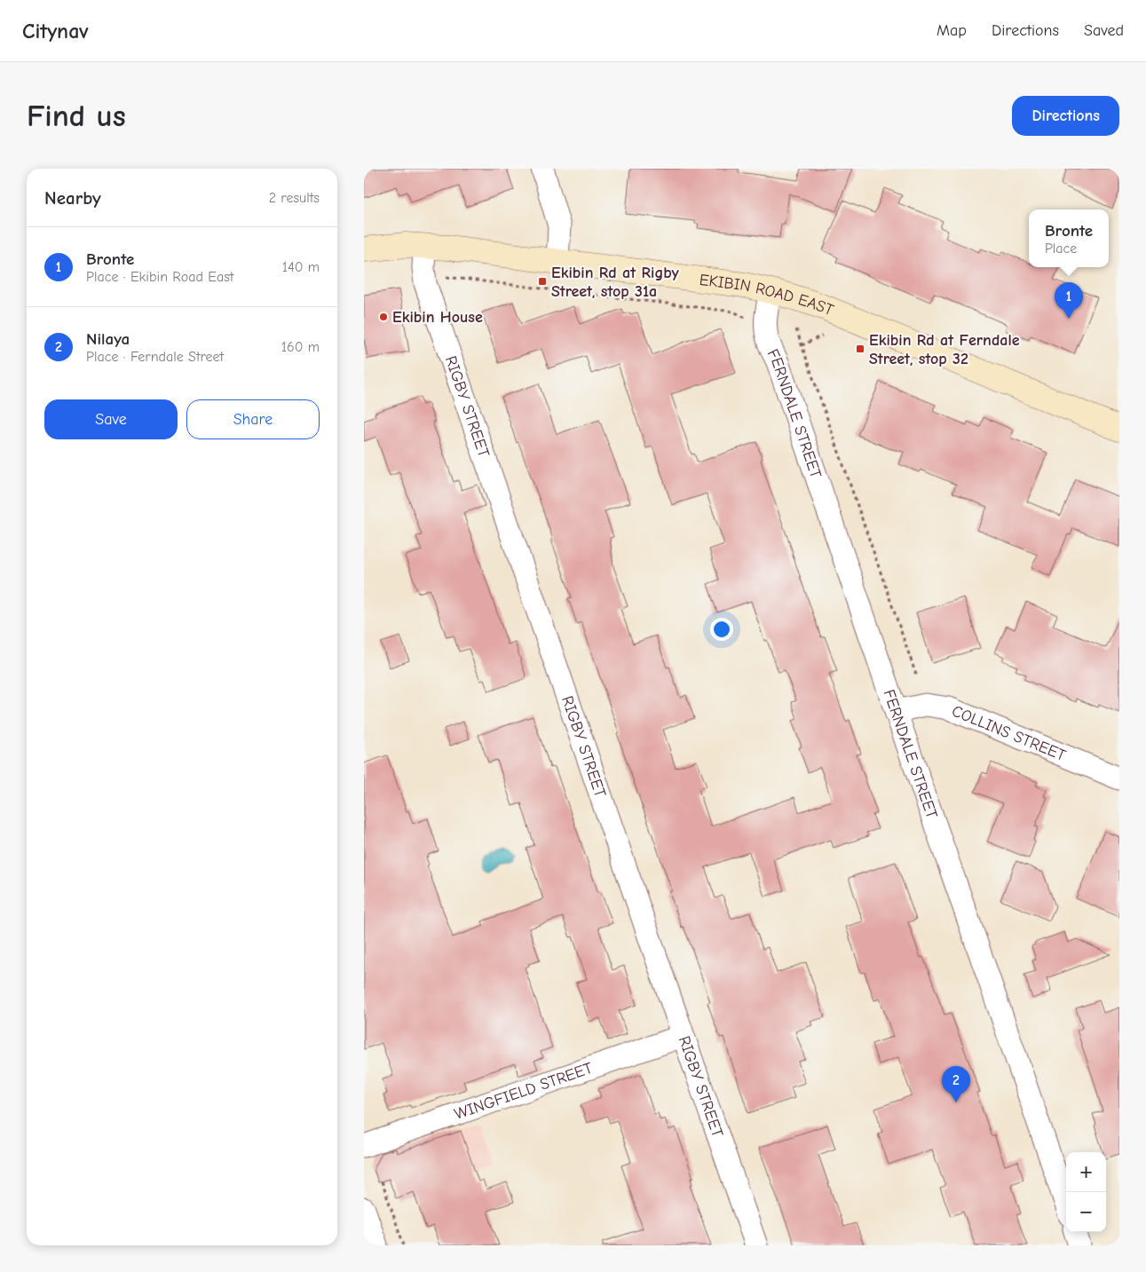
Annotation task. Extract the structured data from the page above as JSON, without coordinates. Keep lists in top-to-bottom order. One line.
{"streets":{"street":["EKIBIN ROAD EAST","RIGBY STREET","FERNDALE STREET","COLLINS STREET","WINGFIELD STREET"]},"crossings":[["EKIBIN ROAD EAST","RIGBY STREET"],["EKIBIN ROAD EAST","FERNDALE STREET"],["RIGBY STREET","WINGFIELD STREET"],["FERNDALE STREET","COLLINS STREET"]],"places":{"transit":["Ekibin Rd at Rigby Street, stop 31a","Ekibin Rd at Ferndale Street, stop 32"],"other":["Ekibin House"]},"page":{"header":"Citynav","nav":["Map","Directions","Saved"],"buttons":["Directions",["Save","Share"]],"title":"Find us","heading":["Nearby","2 results"],"popup":["Bronte","Place"],"list":[{"mark":"1","name":"Bronte","note":"Place · Ekibin Road East","value":"140 m"},{"mark":"2","name":"Nilaya","note":"Place · Ferndale Street","value":"160 m"}],"pins":["1","2"],"map_buttons":["+","−"]}}
